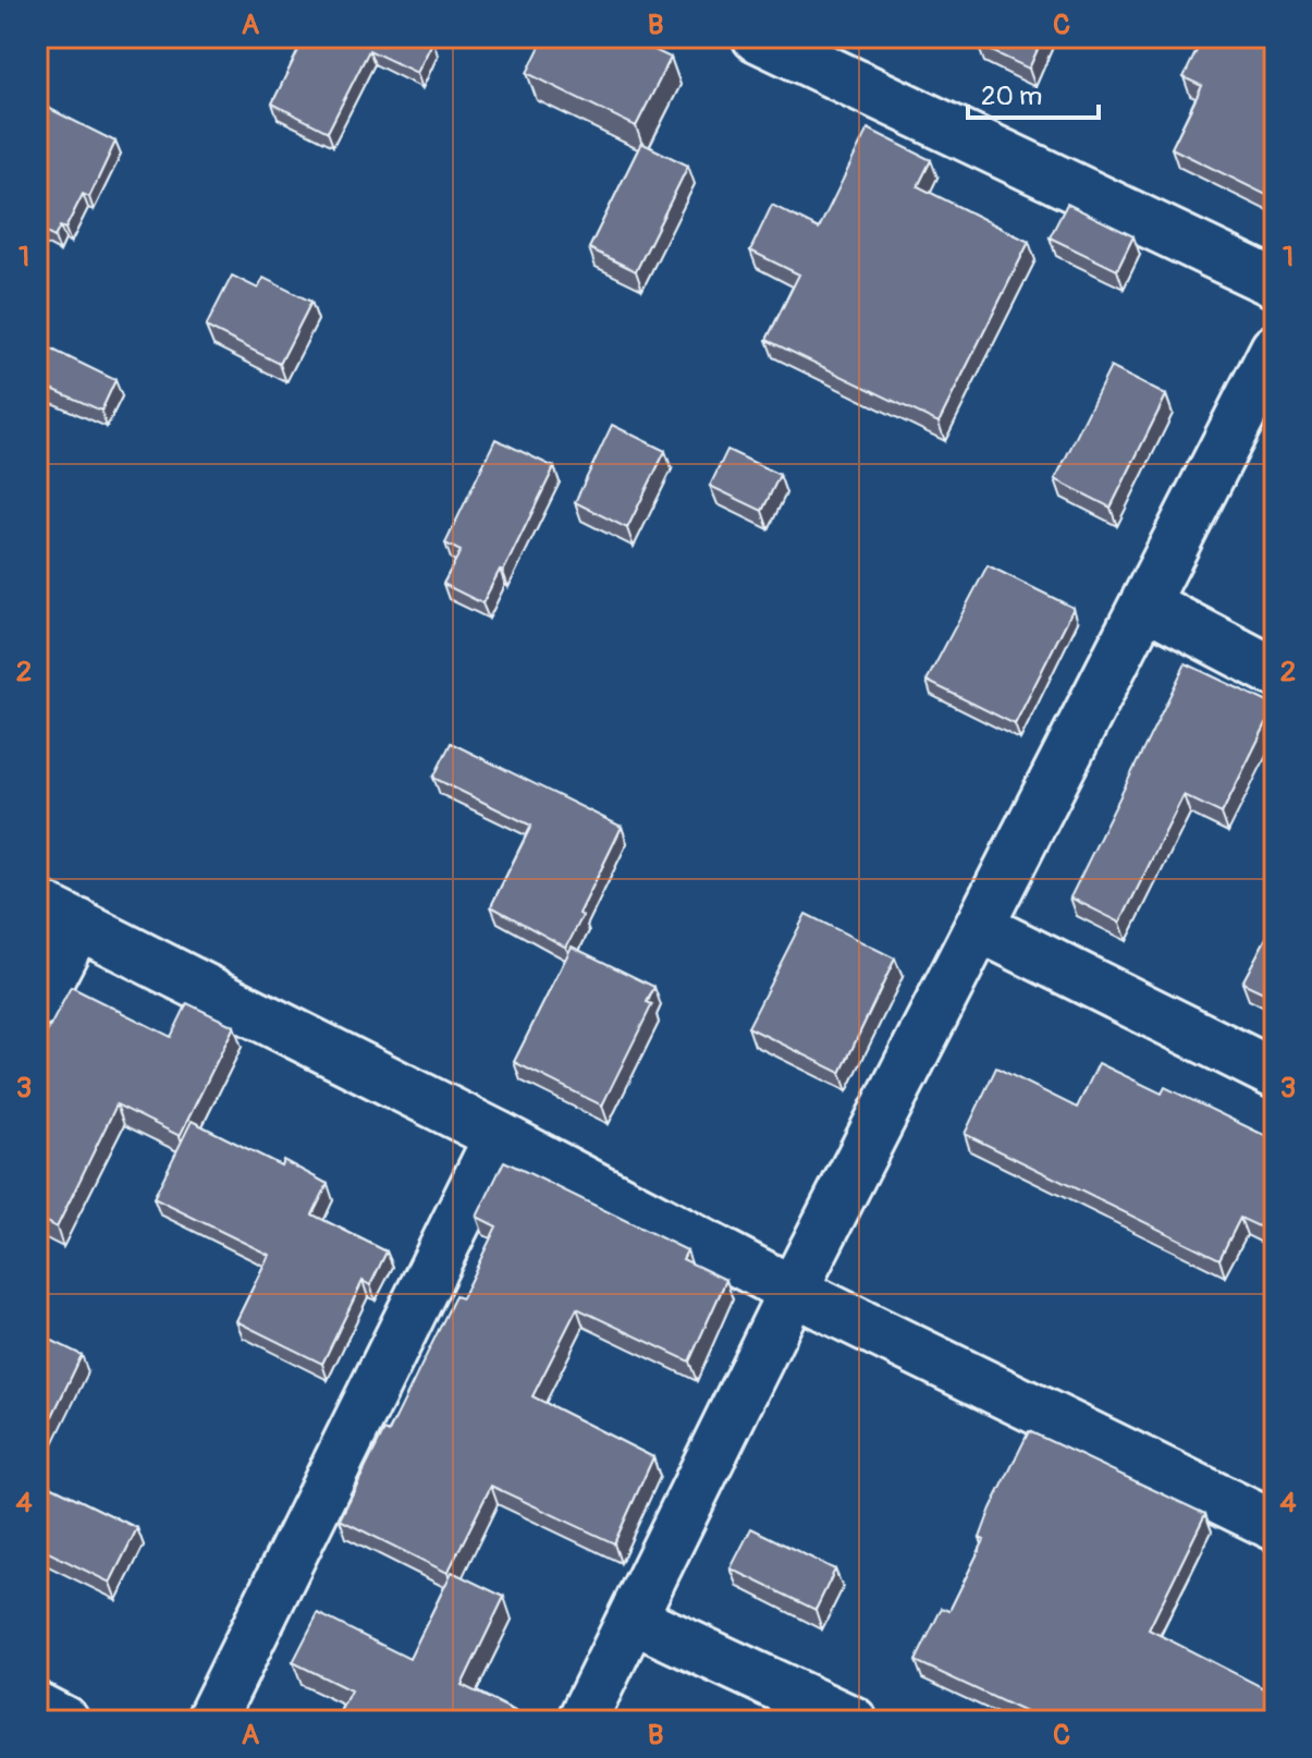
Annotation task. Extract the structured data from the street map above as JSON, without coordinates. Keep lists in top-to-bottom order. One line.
{"scale_bar":"20 m","grid":{"columns":["A","B","C"],"rows":["1","2","3","4"]}}
